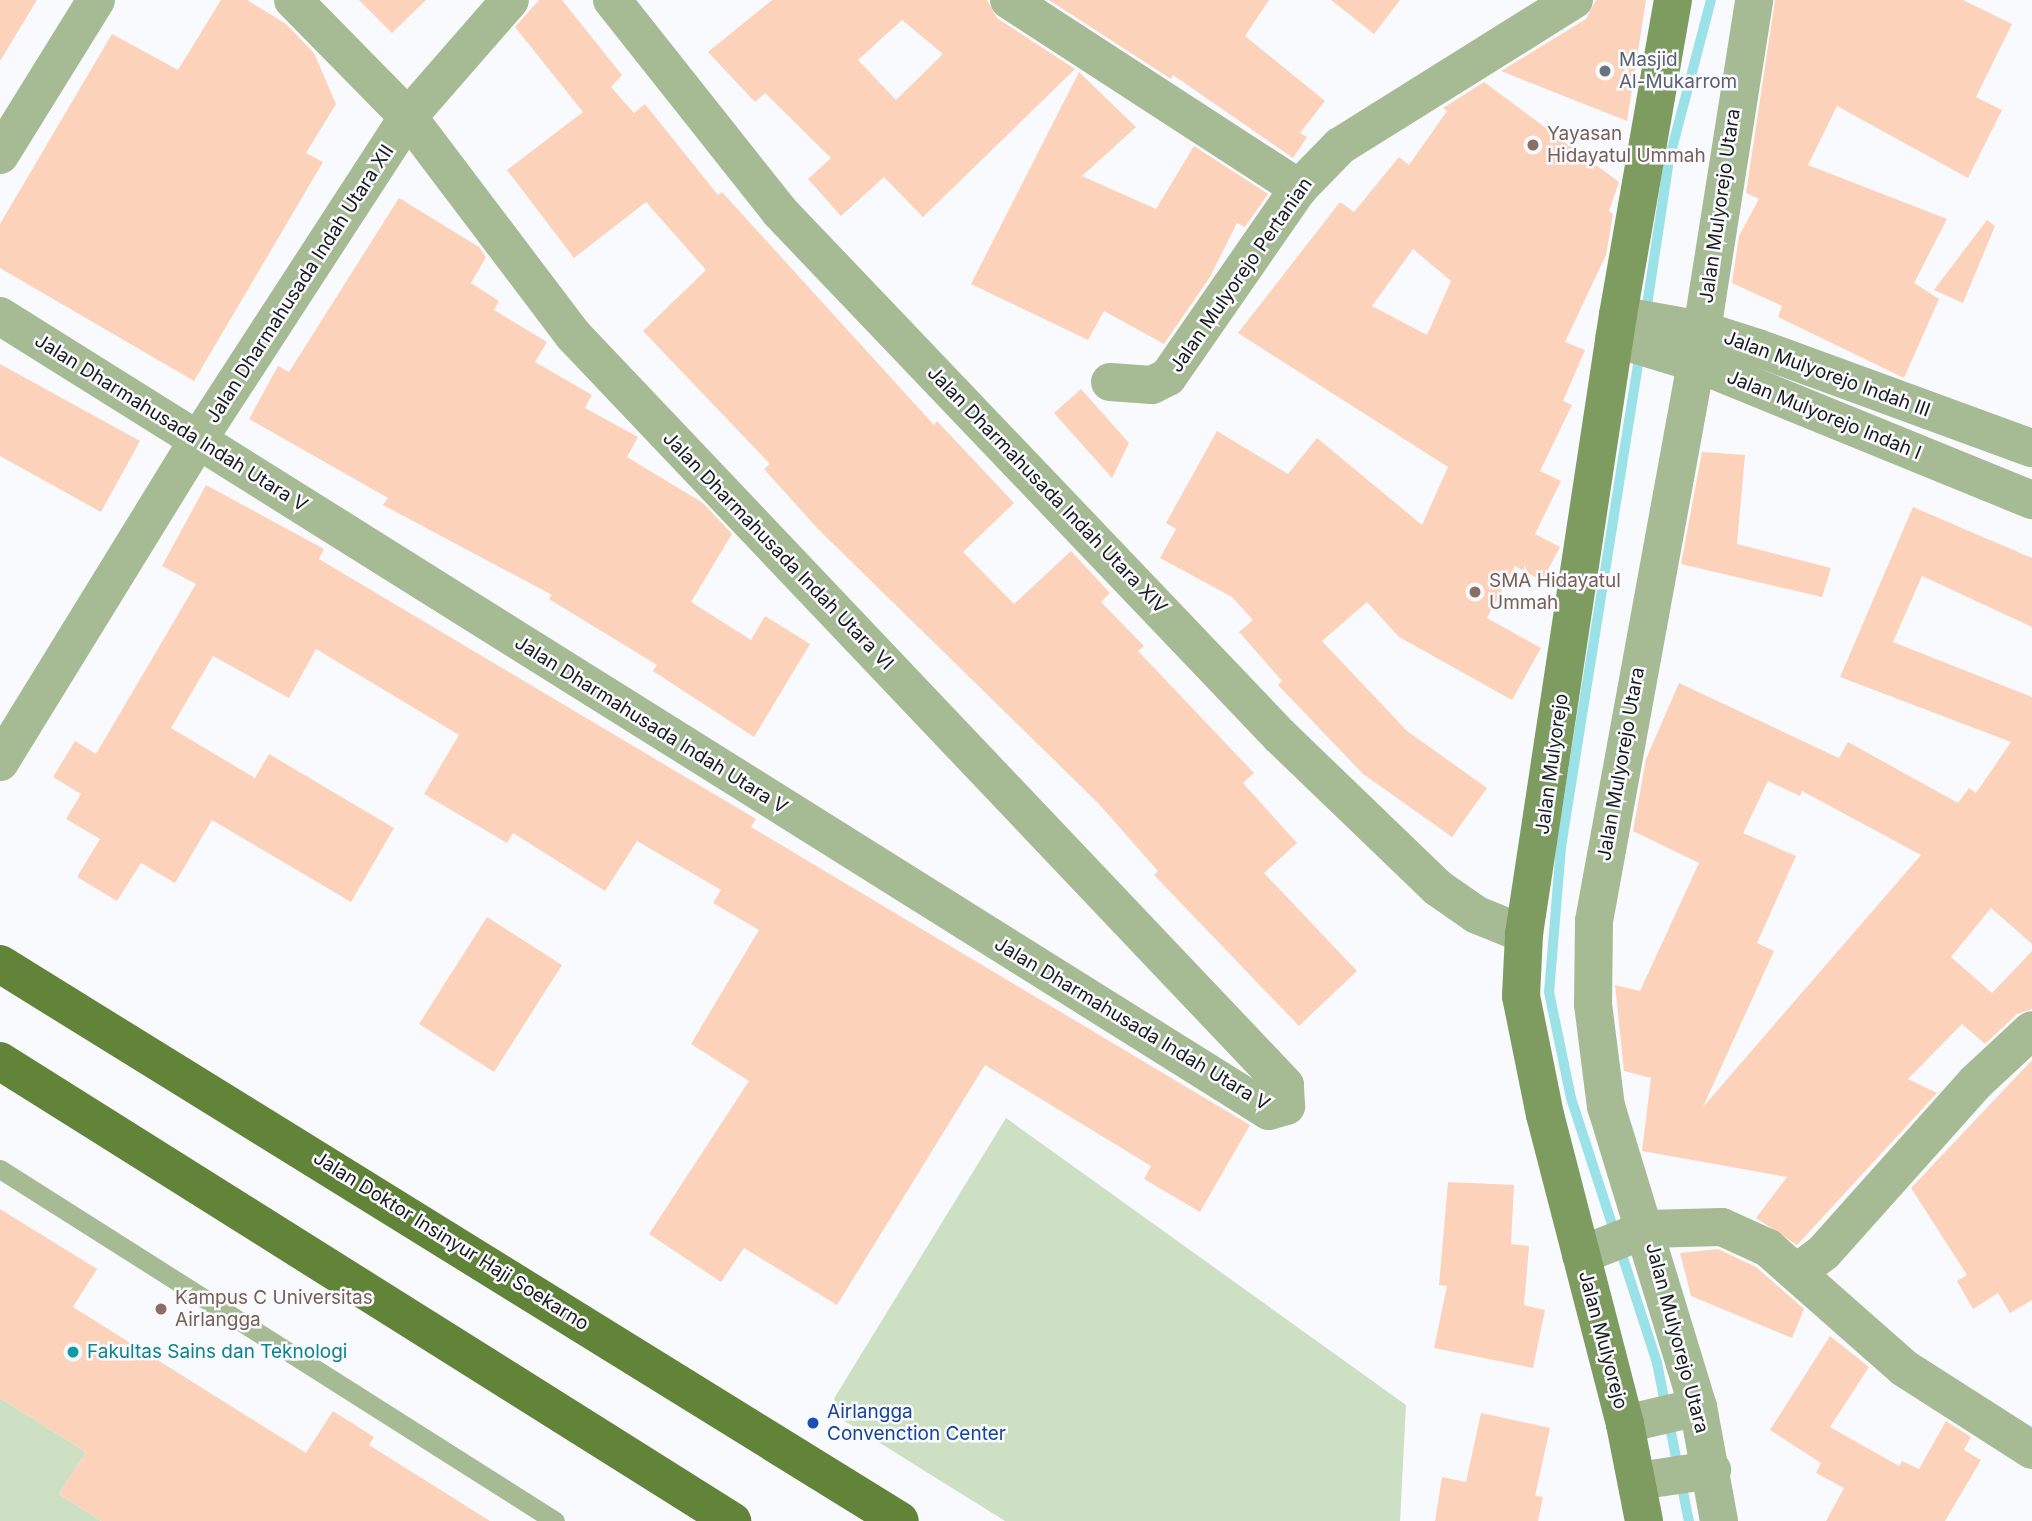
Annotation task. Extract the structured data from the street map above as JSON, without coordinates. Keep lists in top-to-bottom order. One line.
{"streets":{"main road":["Jalan Mulyorejo","Jalan Doktor Insinyur Haji Soekarno"],"street":["Jalan Mulyorejo Utara","Jalan Mulyorejo Pertanian","Jalan Dharmahusada Indah Utara XII","Jalan Mulyorejo Indah III","Jalan Mulyorejo Indah I","Jalan Dharmahusada Indah Utara V","Jalan Dharmahusada Indah Utara XIV","Jalan Dharmahusada Indah Utara VI"]},"crossings":[["Jalan Mulyorejo Utara","Jalan Mulyorejo Indah III"],["Jalan Mulyorejo Utara","Jalan Mulyorejo Indah I"],["Jalan Mulyorejo Utara","Jalan Mulyorejo"],["Jalan Dharmahusada Indah Utara XII","Jalan Dharmahusada Indah Utara V"],["Jalan Dharmahusada Indah Utara XII","Jalan Dharmahusada Indah Utara VI"],["Jalan Mulyorejo Indah III","Jalan Mulyorejo Indah I"],["Jalan Mulyorejo Indah III","Jalan Mulyorejo"],["Jalan Dharmahusada Indah Utara V","Jalan Dharmahusada Indah Utara VI"],["Jalan Dharmahusada Indah Utara XIV","Jalan Mulyorejo"]],"places":["Masjid Al-Mukarrom","Yayasan Hidayatul Ummah","SMA Hidayatul Ummah","Kampus C Universitas Airlangga","Fakultas Sains dan Teknologi","Airlangga Convenction Center"]}
